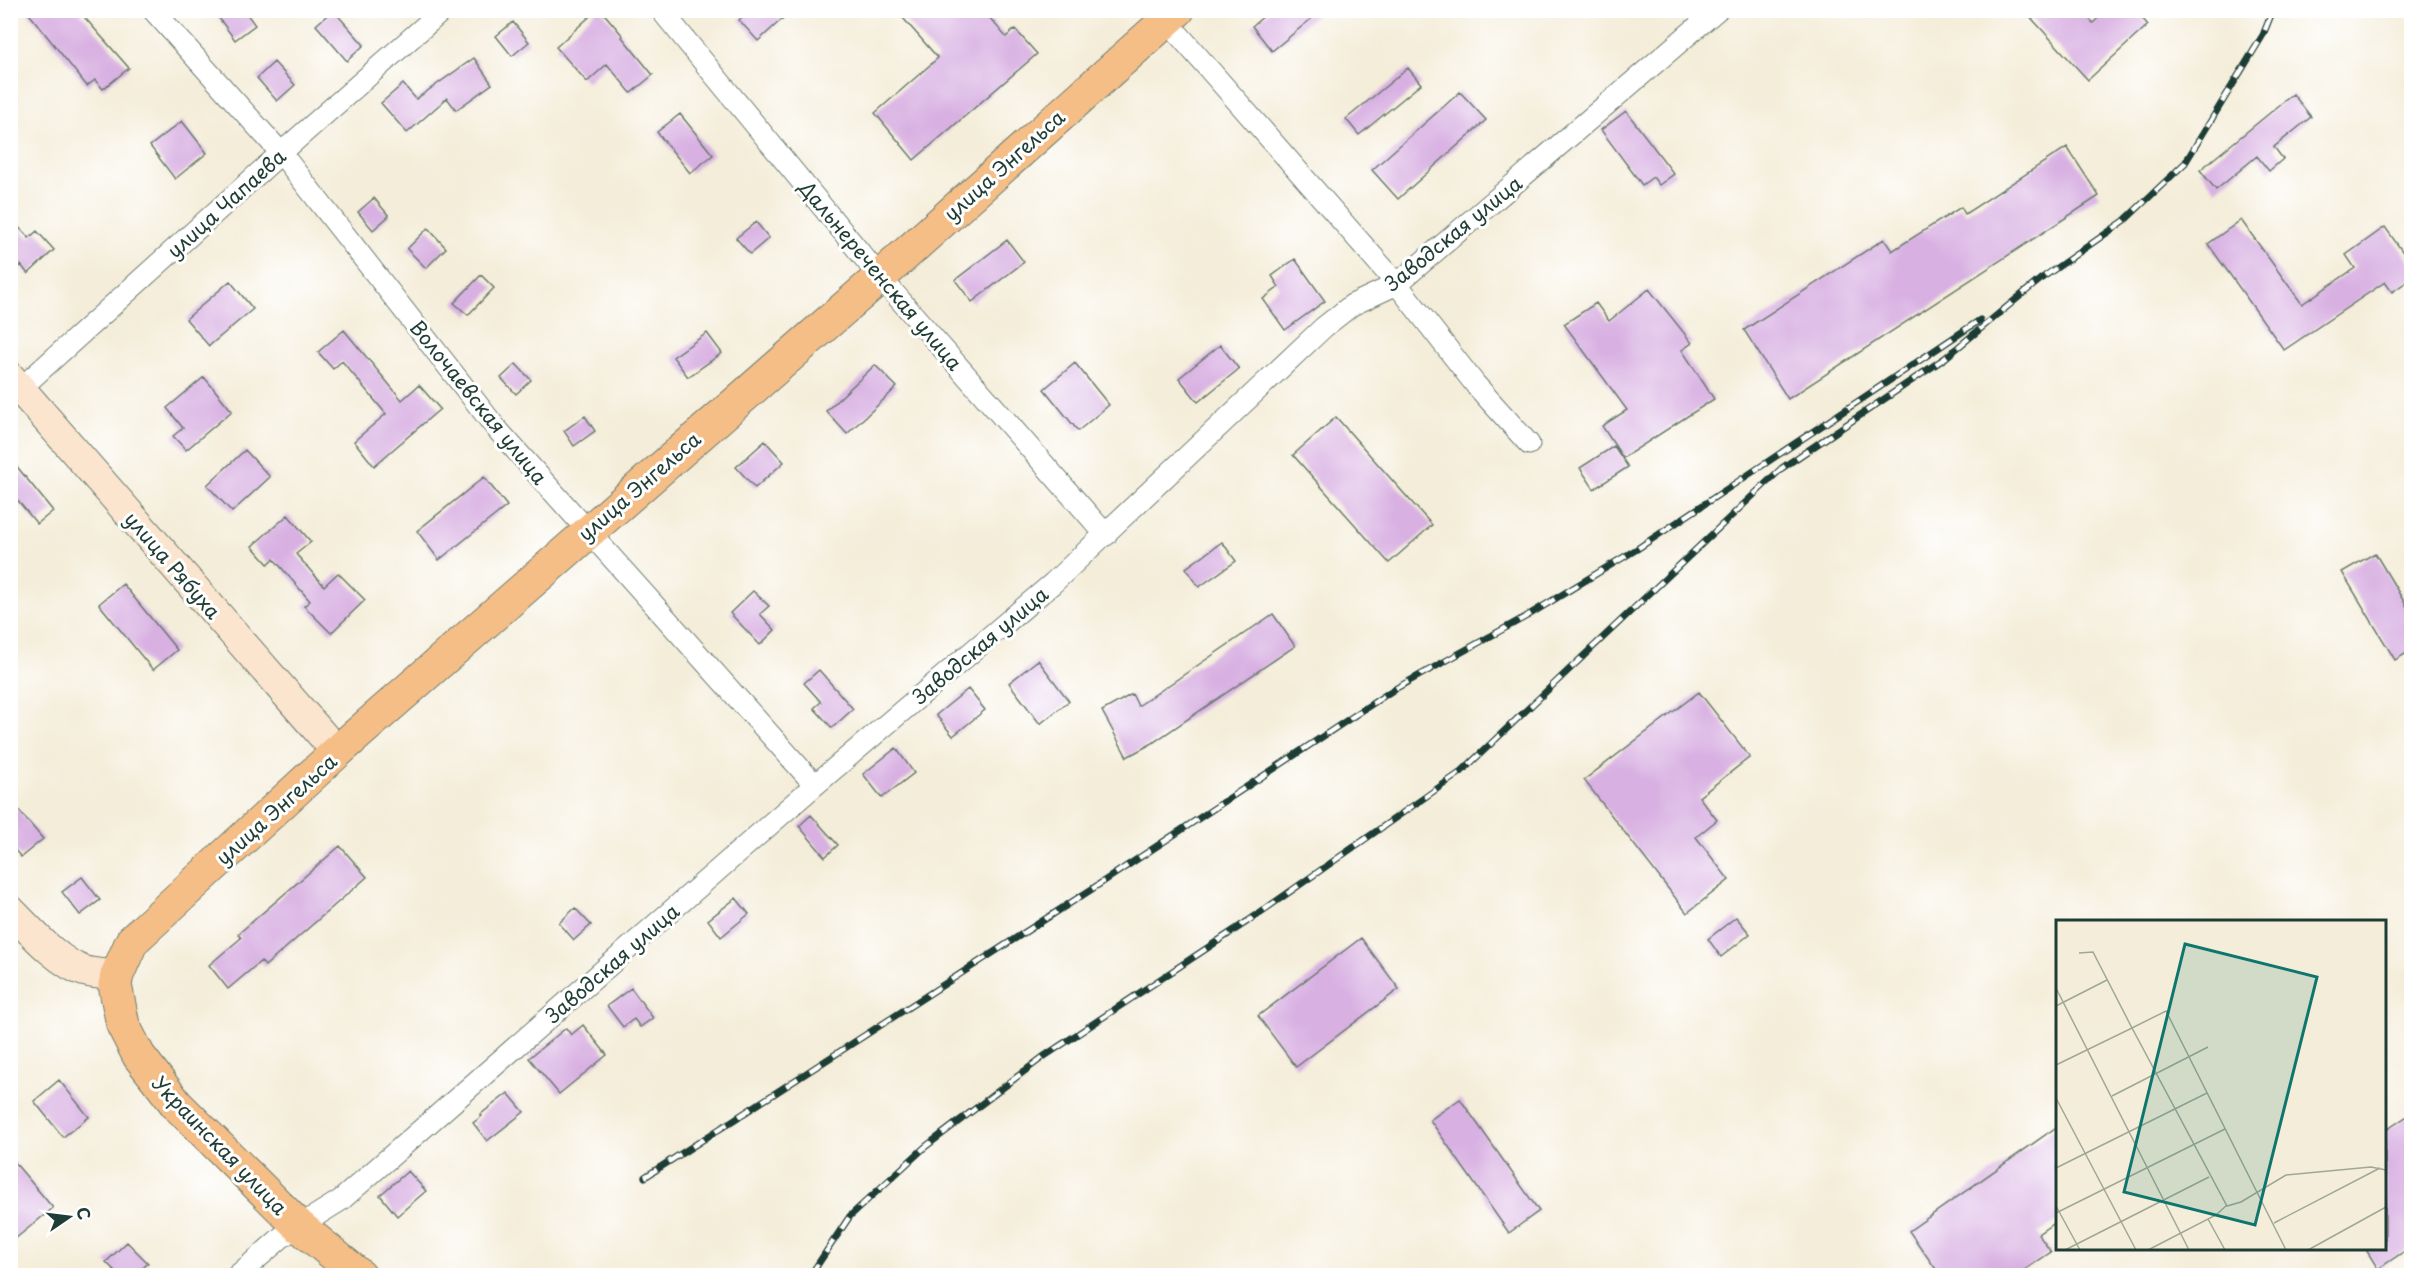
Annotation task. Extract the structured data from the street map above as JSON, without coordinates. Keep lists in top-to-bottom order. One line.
{"streets":{"main road":["улица Энгельса","улица Рябуха","Украинская улица"],"street":["улица Чапаева","Заводская улица","Дальнереченская улица","Волочаевская улица"]},"crossings":[["улица Энгельса","Дальнереченская улица"],["улица Энгельса","Волочаевская улица"],["улица Энгельса","улица Рябуха"],["улица Энгельса","Украинская улица"],["улица Чапаева","Волочаевская улица"],["улица Чапаева","улица Рябуха"],["Заводская улица","Дальнереченская улица"],["Заводская улица","Волочаевская улица"],["Заводская улица","Украинская улица"]],"north":"right"}
